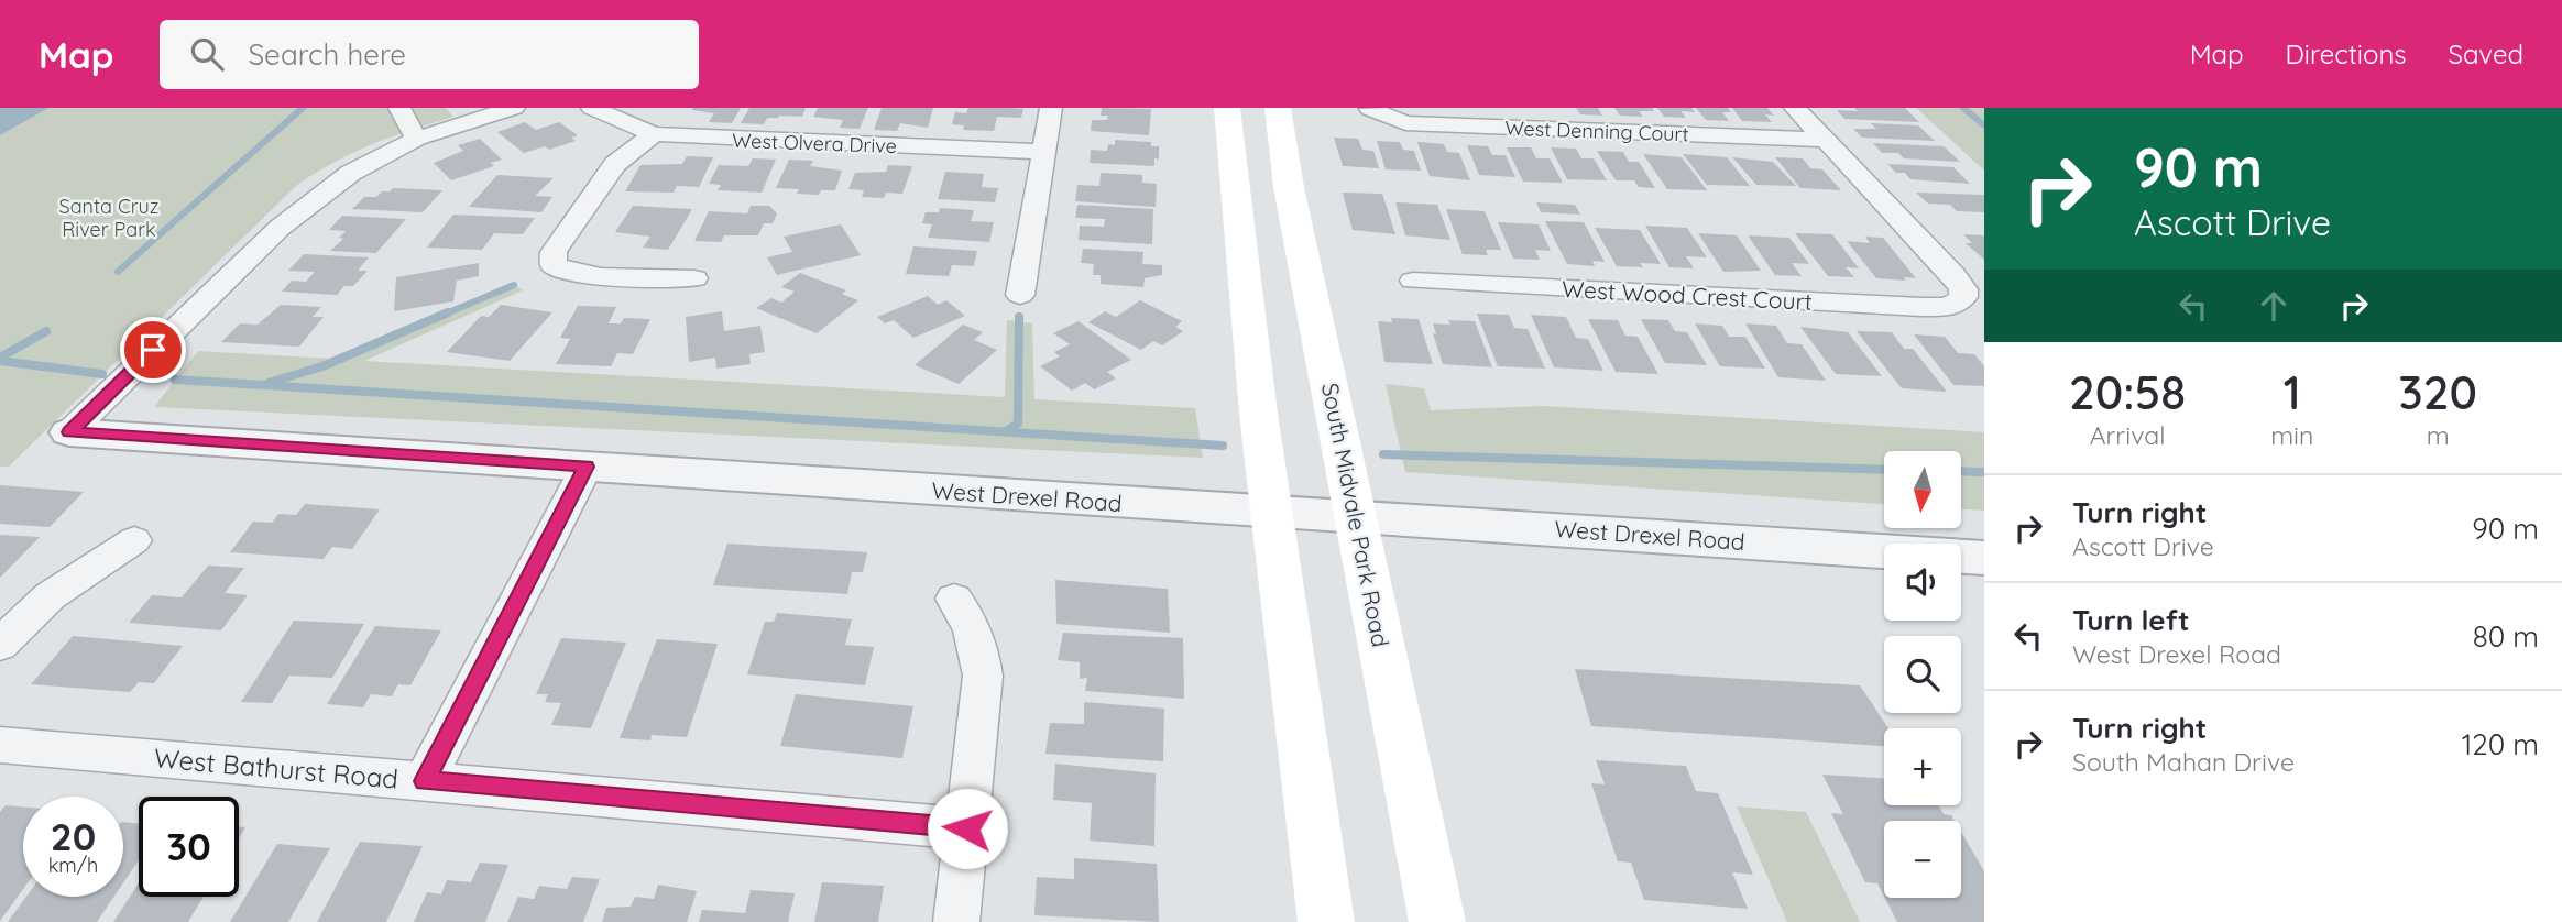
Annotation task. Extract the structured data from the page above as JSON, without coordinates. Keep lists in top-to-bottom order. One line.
{"streets":{"main road":["South Midvale Park Road"],"street":["West Denning Court","West Olvera Drive","West Wood Crest Court","West Drexel Road","West Bathurst Road"]},"crossings":[["West Denning Court","West Wood Crest Court"],["West Drexel Road","South Midvale Park Road"]],"parks":["Santa Cruz River Park"],"north":"bottom","page":{"header":"Map","search":"Search here","nav":["Map","Directions","Saved"],"turn":["90 m","Ascott Drive"],"eta":["20:58","Arrival","1","min","320","m"],"map_buttons":["+","−"],"list":[{"name":"Turn right","note":"Ascott Drive","value":"90 m"},{"name":"Turn left","note":"West Drexel Road","value":"80 m"},{"name":"Turn right","note":"South Mahan Drive","value":"120 m"}],"speed":"20 km/h","limit":"30"}}
